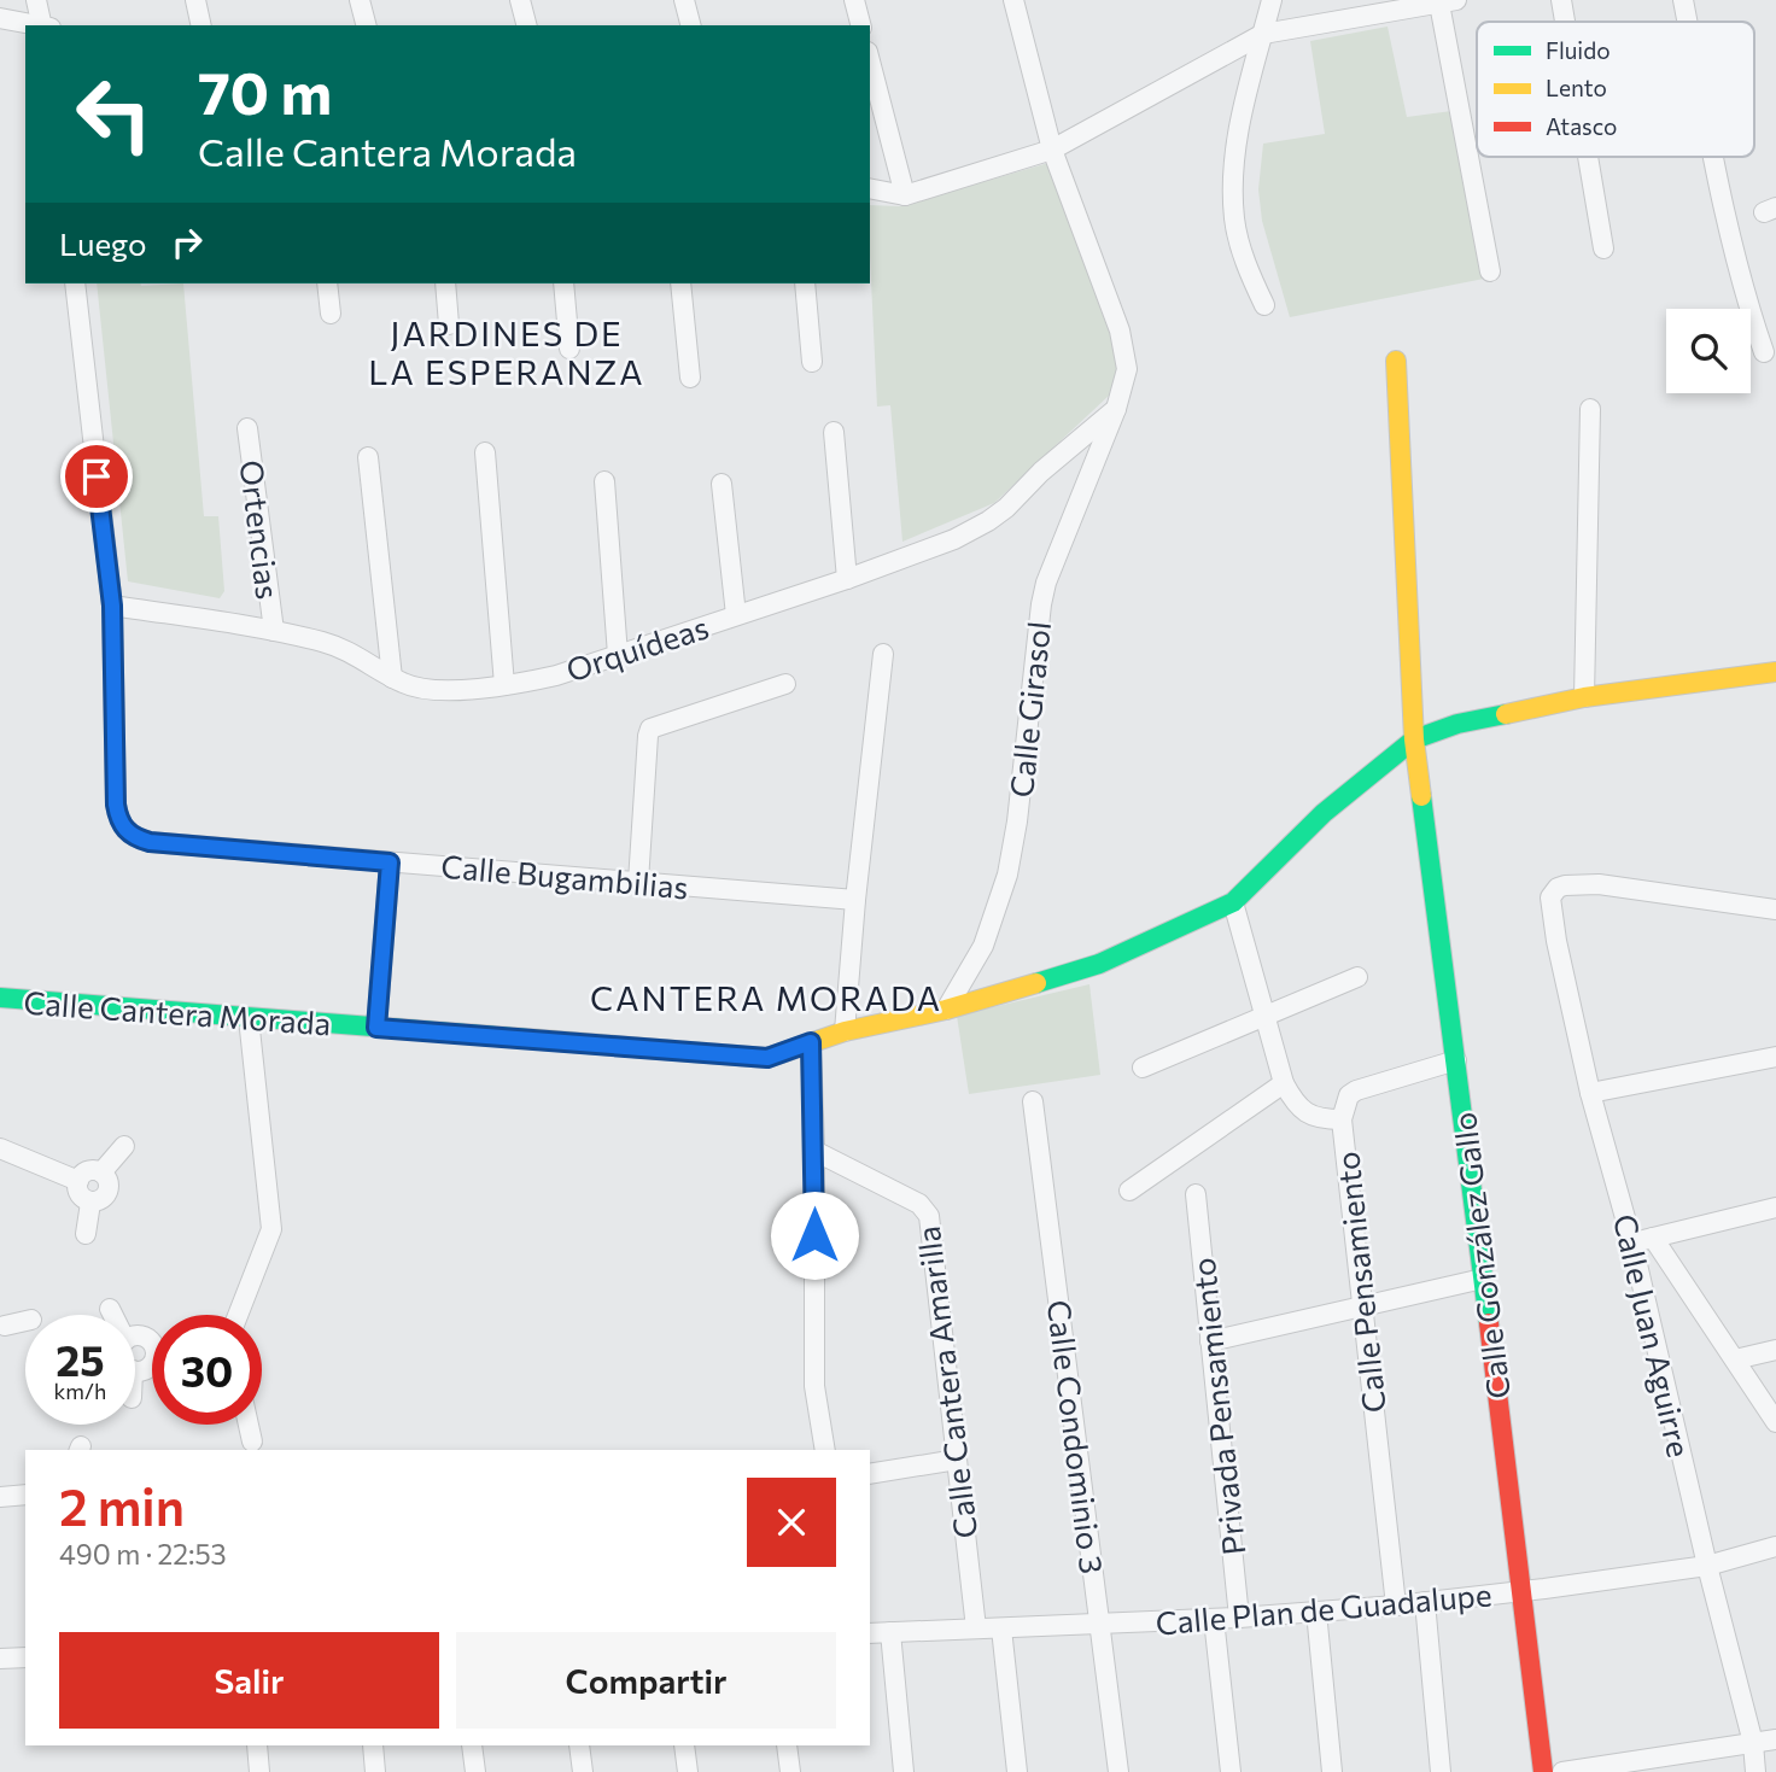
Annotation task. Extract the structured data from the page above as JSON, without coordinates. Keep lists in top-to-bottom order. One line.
{"streets":{"street":["Ortencias","Orquídeas","Calle Girasol","Calle Bugambilias","Calle Cantera Morada","Calle González Gallo","Calle Pensamiento","Calle Juan Aguirre","Calle Cantera Amarilla","Privada Pensamiento","Calle Condominio 3","Calle Plan de Guadalupe"]},"crossings":[["Ortencias","Orquídeas"],["Orquídeas","Calle Girasol"],["Orquídeas","Calle Bugambilias"],["Calle Girasol","Calle Cantera Morada"],["Calle Cantera Morada","Calle González Gallo"],["Calle Cantera Morada","Calle Pensamiento"],["Calle González Gallo","Calle Plan de Guadalupe"],["Calle Pensamiento","Calle Plan de Guadalupe"],["Calle Juan Aguirre","Calle Plan de Guadalupe"],["Calle Cantera Amarilla","Calle Plan de Guadalupe"],["Privada Pensamiento","Calle Plan de Guadalupe"],["Calle Condominio 3","Calle Plan de Guadalupe"]],"districts":["JARDINES DE LA ESPERANZA","CANTERA MORADA"],"legend":["Fluido","Lento","Atasco"],"page":{"turn":["70 m","Calle Cantera Morada"],"then":"Luego","speed":"25 km/h","limit":"30","heading":["2 min","490 m · 22:53"],"buttons":["Salir","Compartir"]}}
